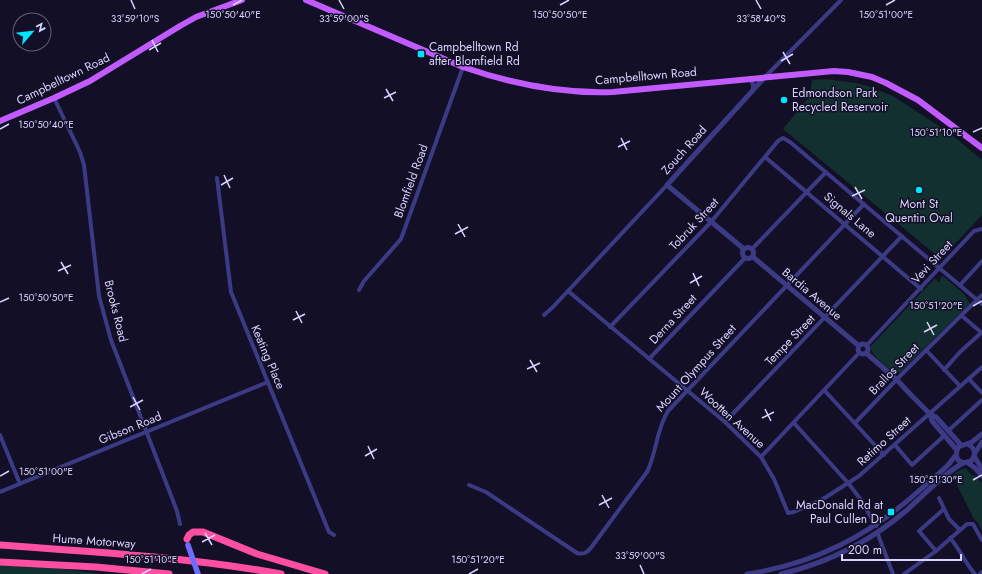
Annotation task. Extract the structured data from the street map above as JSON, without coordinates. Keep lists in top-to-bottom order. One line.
{"streets":{"highway":["Hume Motorway"],"main road":["Campbelltown Road"],"street":["Zouch Road","Blomfield Road","Signals Lane","Tobruk Street","Vevi Street","Bardia Avenue","Brooks Road","Derna Street","Tempe Street","Keating Place","Mount Olympus Street","Brallos Street","Wootten Avenue","Gibson Road","Retimo Street"]},"crossings":[["Campbelltown Road","Zouch Road"],["Campbelltown Road","Blomfield Road"],["Campbelltown Road","Brooks Road"],["Zouch Road","Wootten Avenue"],["Signals Lane","Tobruk Street"],["Signals Lane","Vevi Street"],["Signals Lane","Tempe Street"],["Signals Lane","Mount Olympus Street"],["Tobruk Street","Wootten Avenue"],["Vevi Street","Bardia Avenue"],["Bardia Avenue","Derna Street"],["Bardia Avenue","Tempe Street"],["Bardia Avenue","Mount Olympus Street"],["Brooks Road","Gibson Road"],["Derna Street","Wootten Avenue"],["Tempe Street","Wootten Avenue"],["Keating Place","Gibson Road"],["Mount Olympus Street","Wootten Avenue"],["Wootten Avenue","Retimo Street"]],"places":{"transit":["Campbelltown Rd after Blomfield Rd","MacDonald Rd at Paul Cullen Dr"],"other":["Edmondson Park Recycled Reservoir","Mont St Quentin Oval"]},"scale_bar":"200 m","north":"top right","coordinates":["150°50'40\"E","150°50'50\"E","150°51'00\"E","33°59'10\"S","33°59'00\"S","33°58'40\"S","150°51'10\"E","150°51'20\"E","150°51'30\"E"]}
